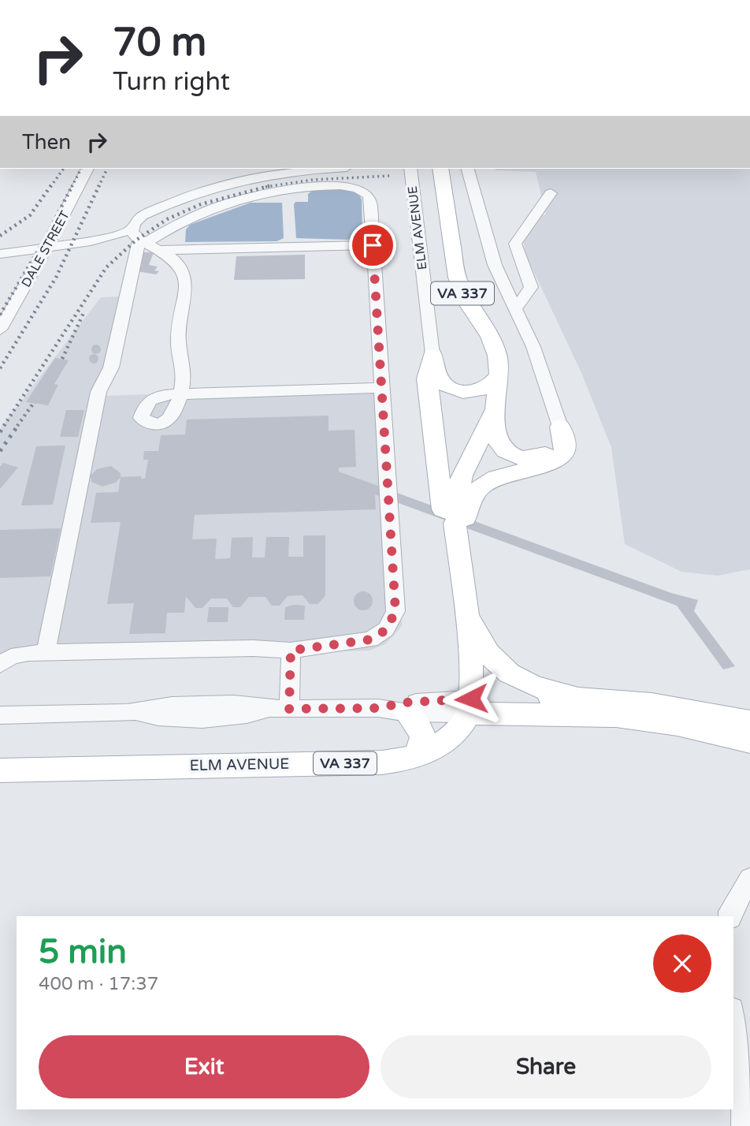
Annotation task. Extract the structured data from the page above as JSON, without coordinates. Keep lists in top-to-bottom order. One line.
{"streets":{"main road":["ELM AVENUE","VA 337"],"street":["DALE STREET"]},"page":{"turn":["70 m","Turn right"],"then":"Then","heading":["5 min","400 m · 17:37"],"buttons":["Exit","Share"]}}
